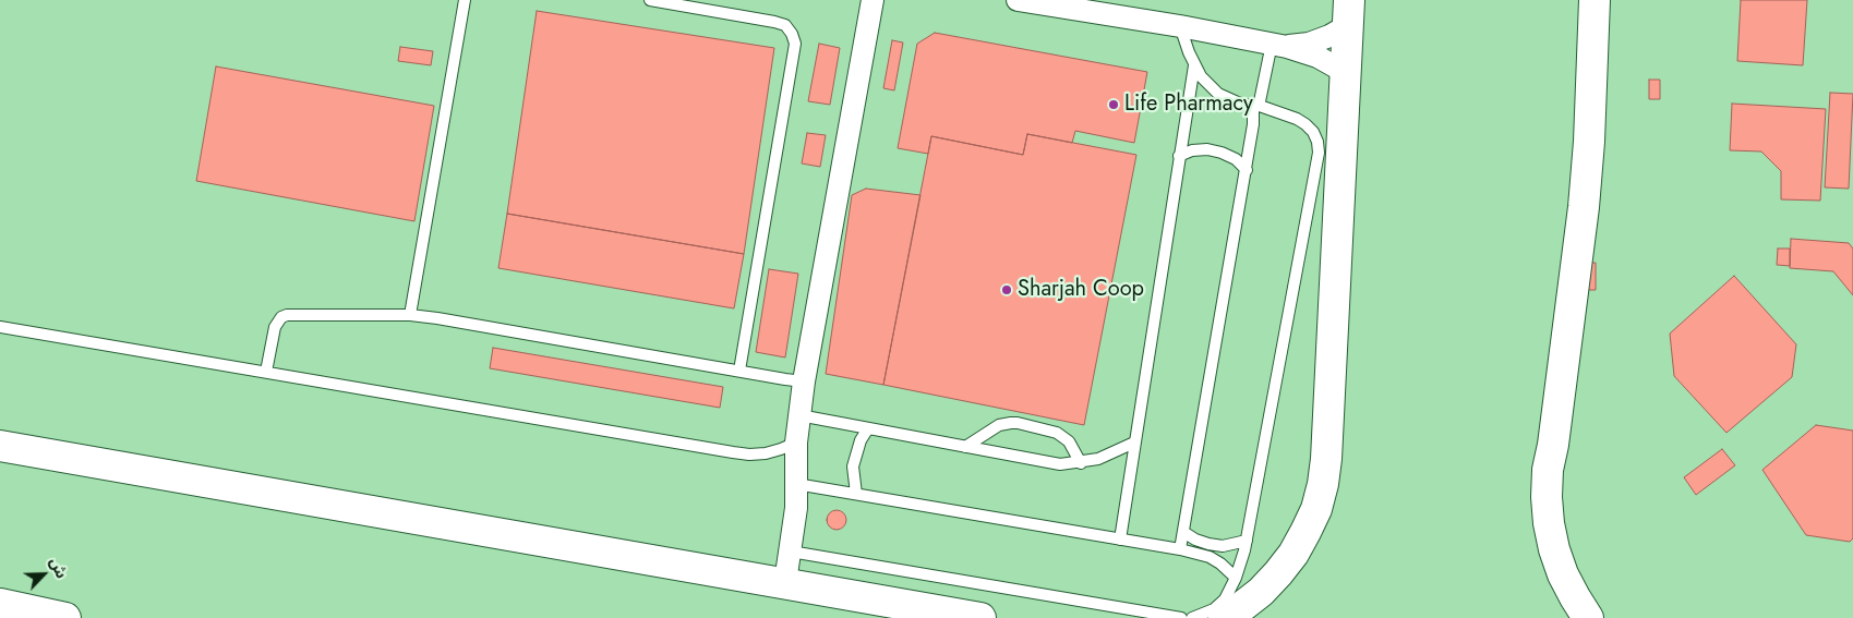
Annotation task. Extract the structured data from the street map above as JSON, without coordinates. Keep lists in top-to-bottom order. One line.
{"places":["Life Pharmacy","Sharjah Coop"],"north":"top right"}
